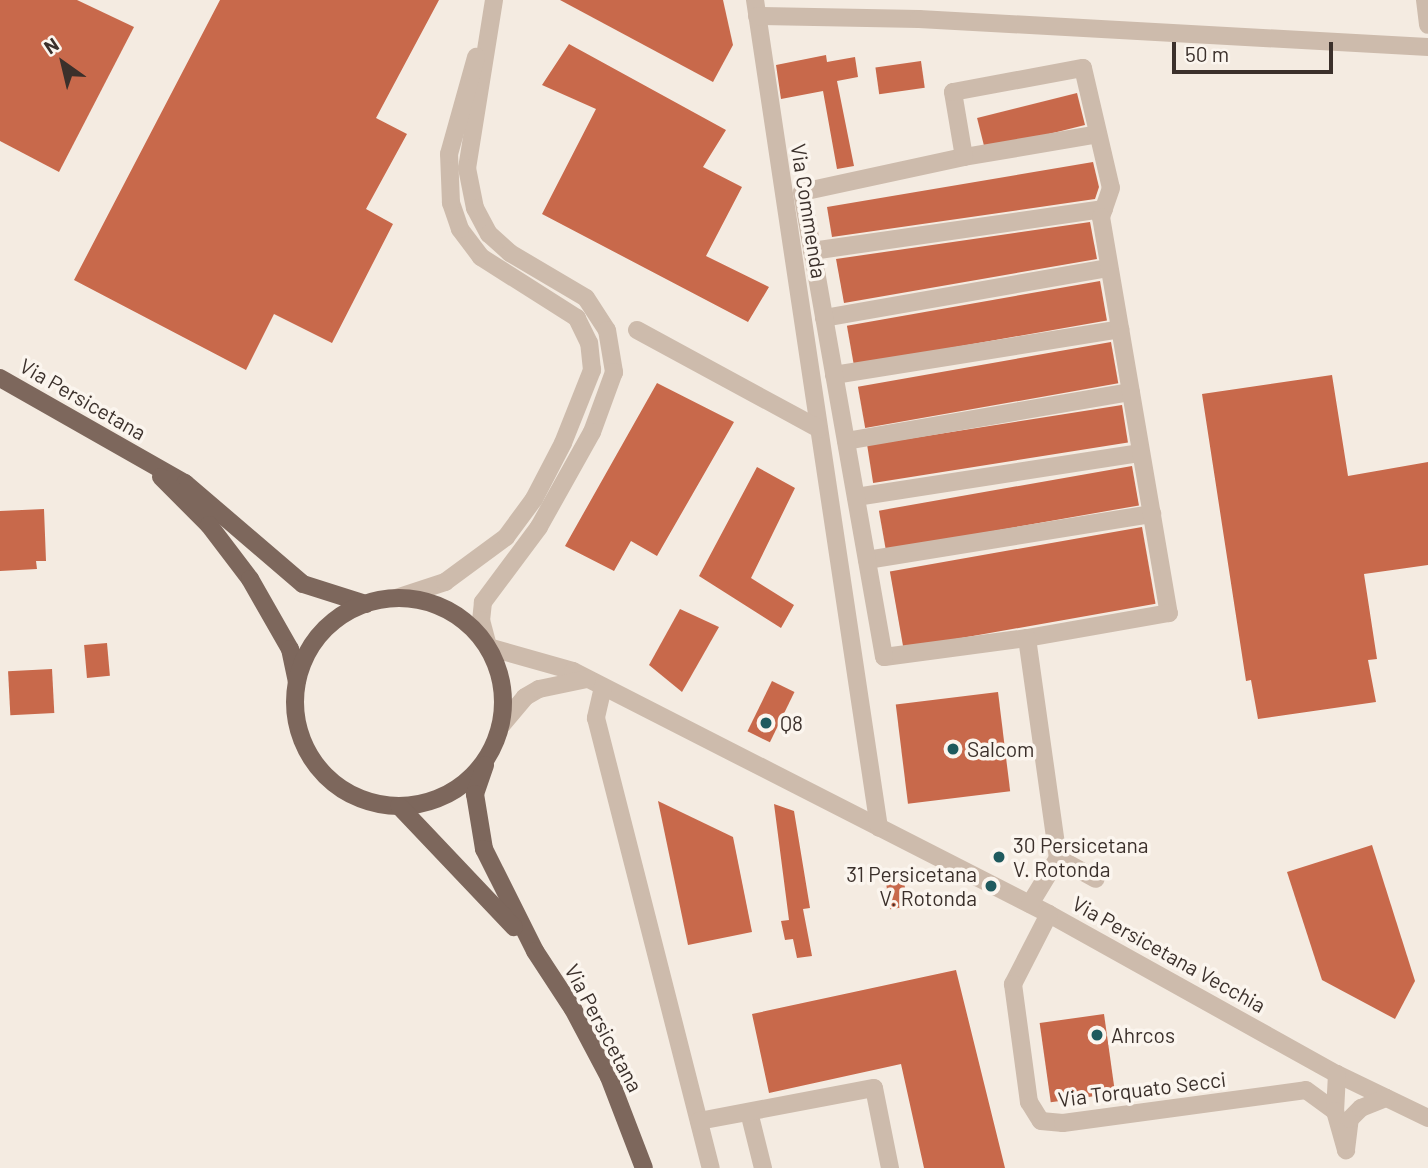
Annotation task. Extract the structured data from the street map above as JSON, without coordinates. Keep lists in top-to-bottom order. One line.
{"streets":{"main road":["Via Persicetana"],"street":["Via Commenda","Via Persicetana Vecchia","Via Torquato Secci"]},"crossings":[["Via Commenda","Via Persicetana Vecchia"],["Via Persicetana","Via Persicetana Vecchia"],["Via Persicetana Vecchia","Via Torquato Secci"]],"places":["Q8","Salcom","30 Persicetana V. Rotonda","31 Persicetana V. Rotonda","Ahrcos"],"scale_bar":"50 m","north":"top left"}
